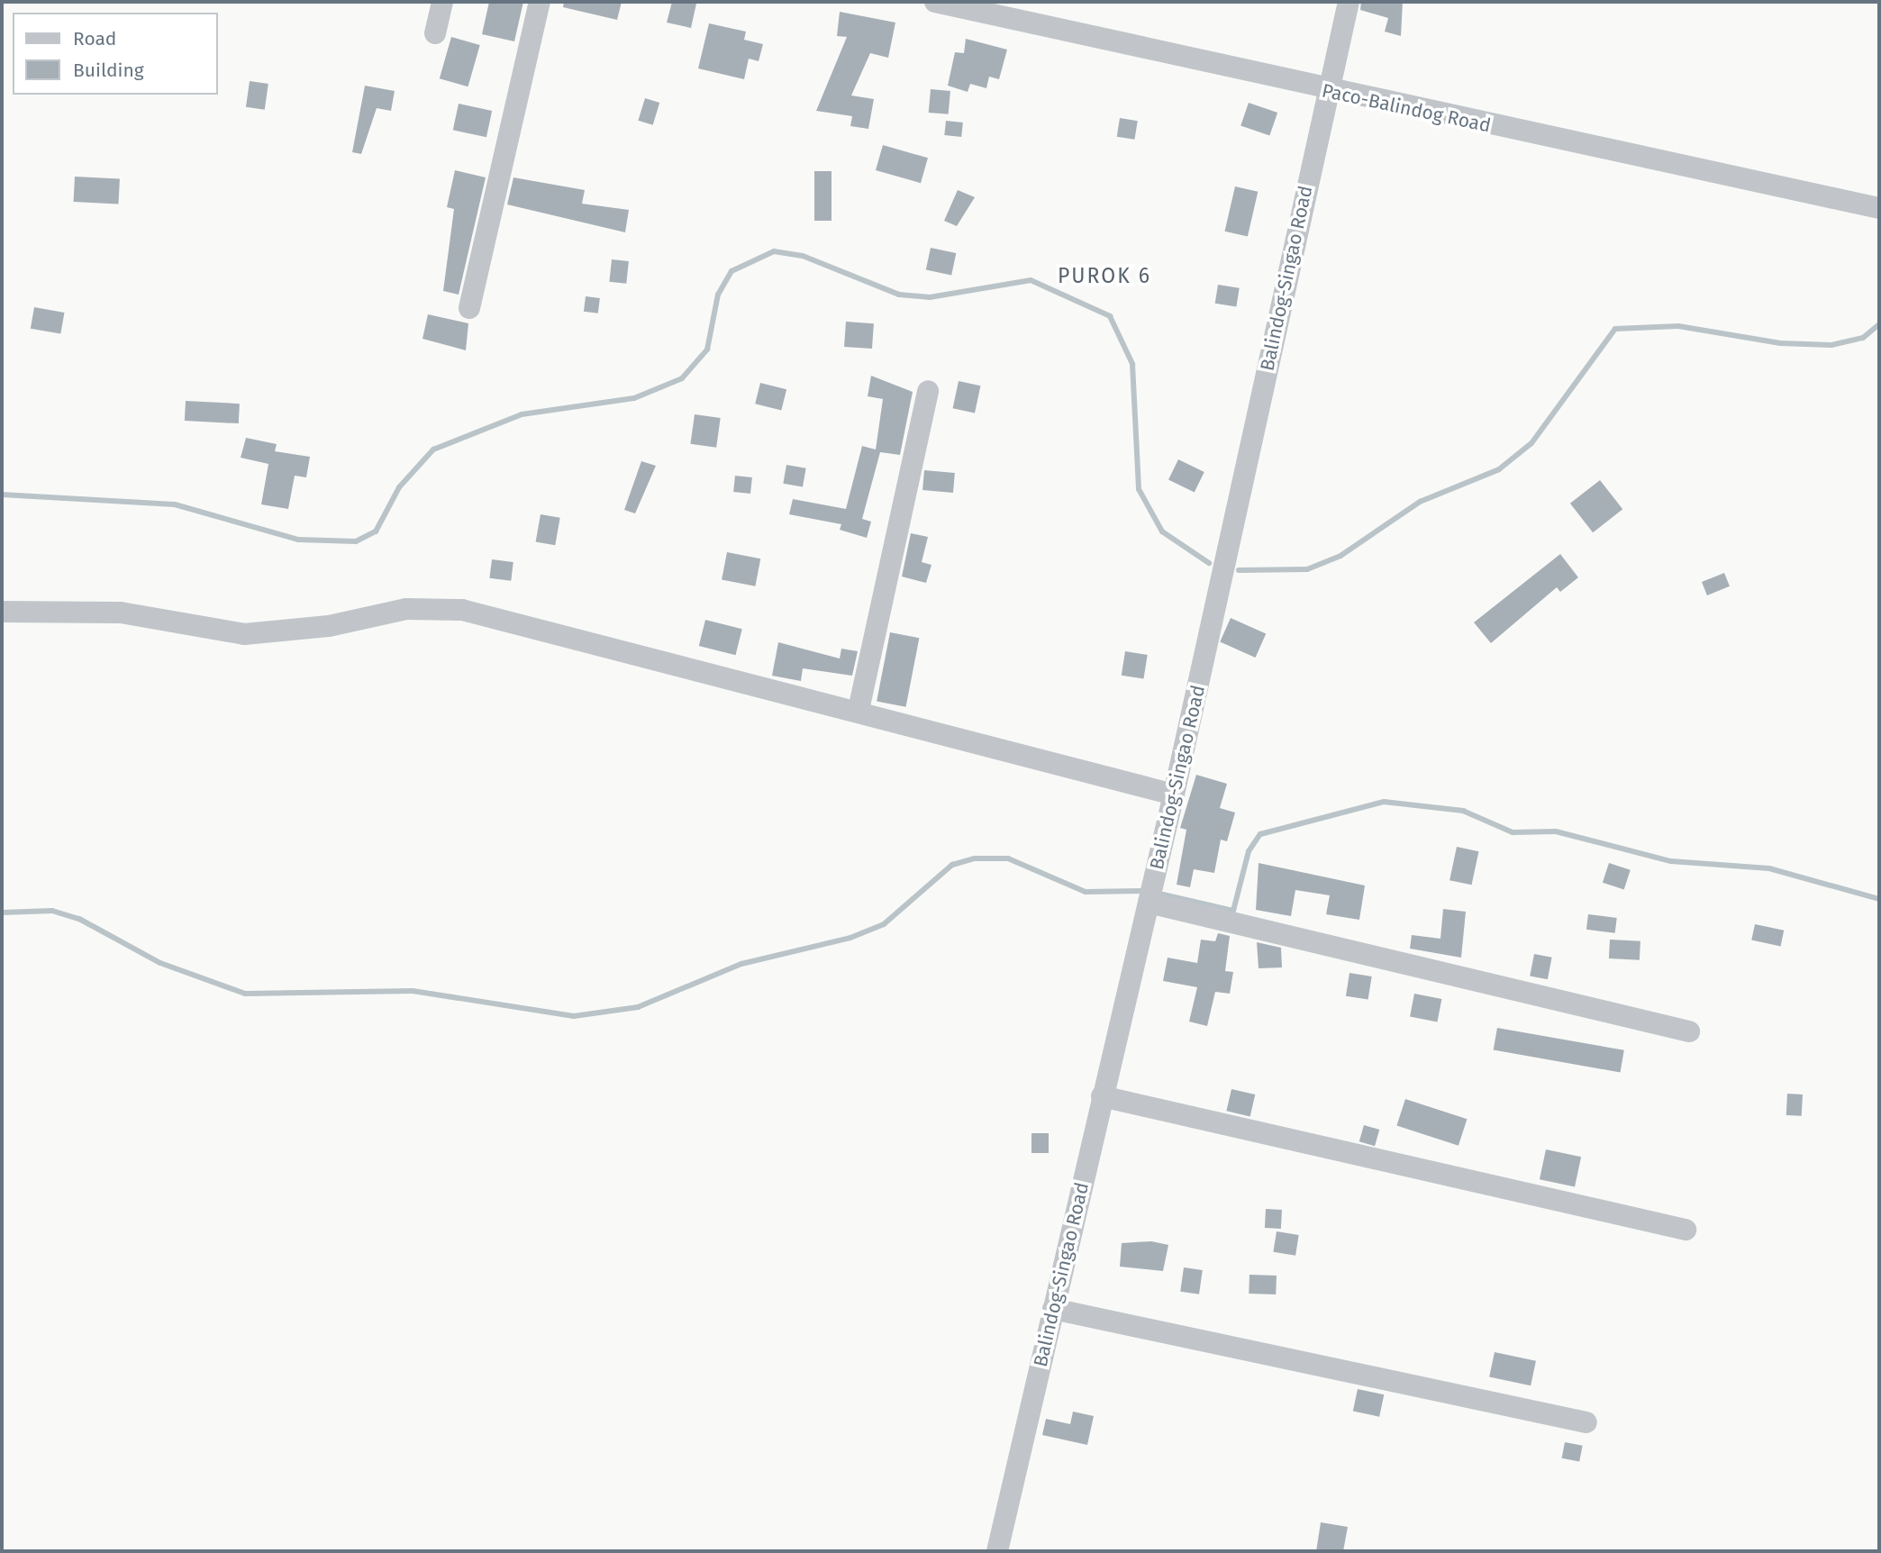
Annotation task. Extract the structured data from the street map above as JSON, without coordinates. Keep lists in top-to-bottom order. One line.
{"streets":{"street":["Paco-Balindog Road","Balindog-Singao Road"]},"crossings":[["Paco-Balindog Road","Balindog-Singao Road"]],"districts":["PUROK 6"],"legend":["Road","Building"]}
